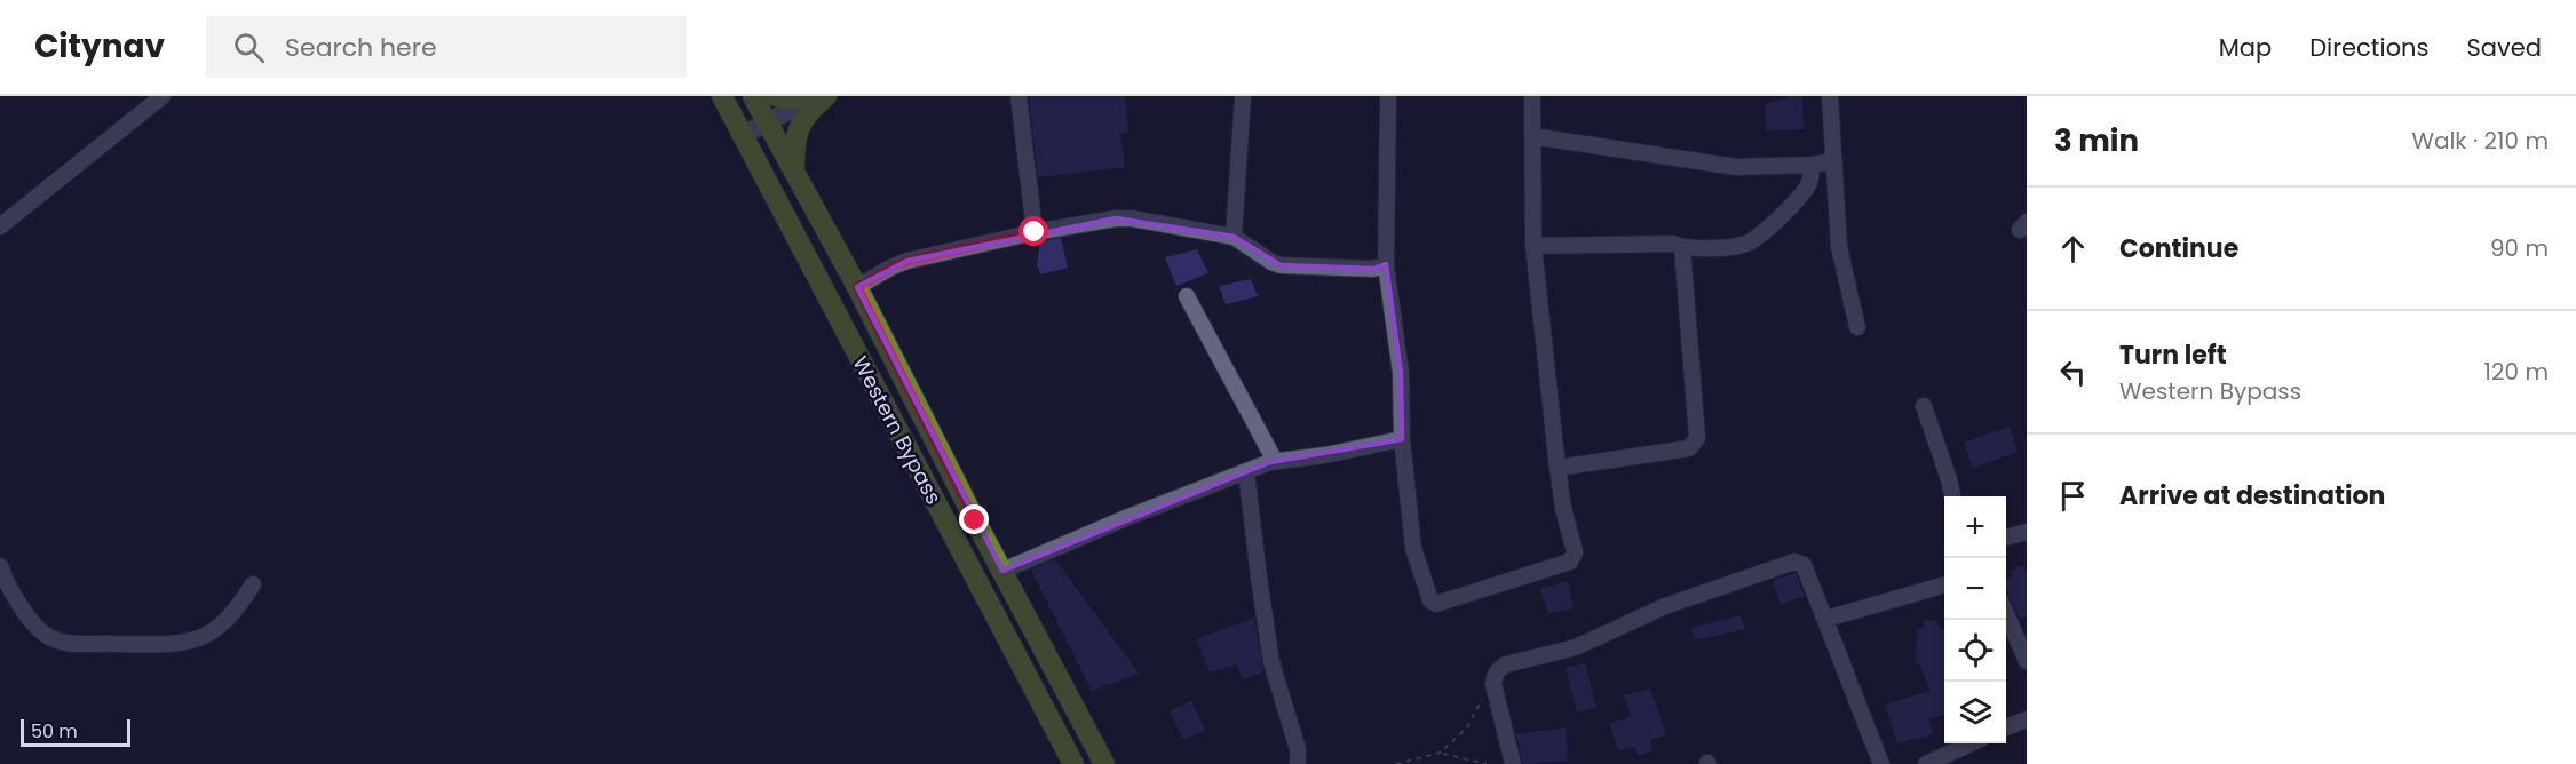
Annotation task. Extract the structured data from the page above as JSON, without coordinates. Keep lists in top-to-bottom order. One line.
{"streets":{"main road":["Western Bypass"]},"scale_bar":"50 m","page":{"header":"Citynav","search":"Search here","nav":["Map","Directions","Saved"],"heading":["3 min","Walk · 210 m"],"list":[["Continue","90 m"],["Turn left","Western Bypass","120 m"],"Arrive at destination"],"map_buttons":["+","−"],"scale":"50 m"}}
